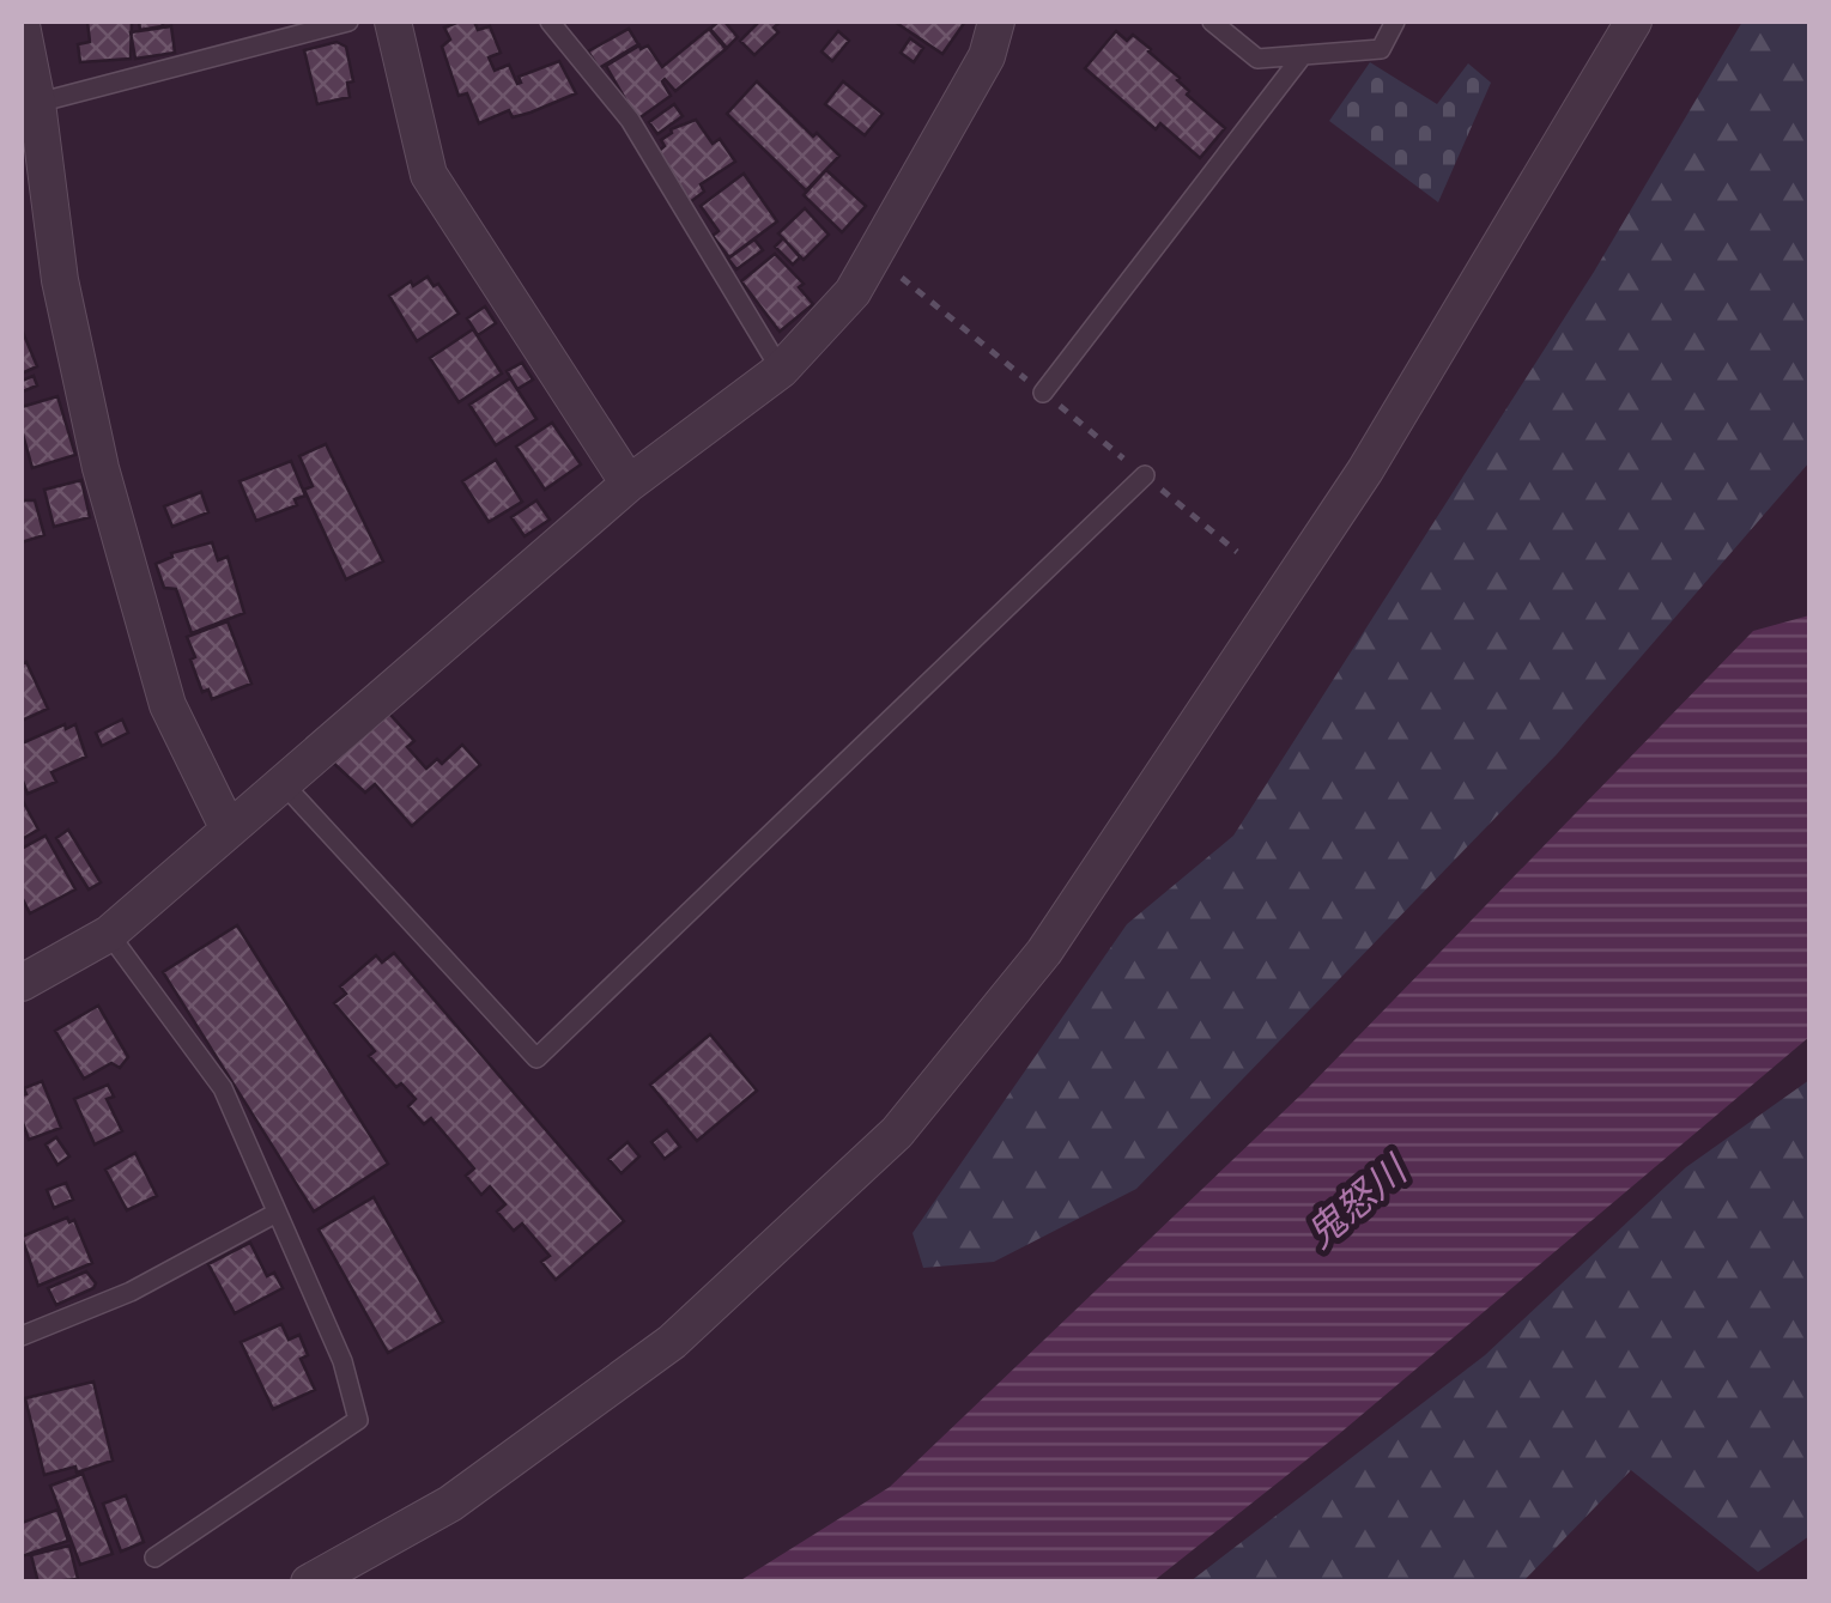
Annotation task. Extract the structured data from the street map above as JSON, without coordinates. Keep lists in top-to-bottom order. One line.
{"water":["鬼怒川"]}
